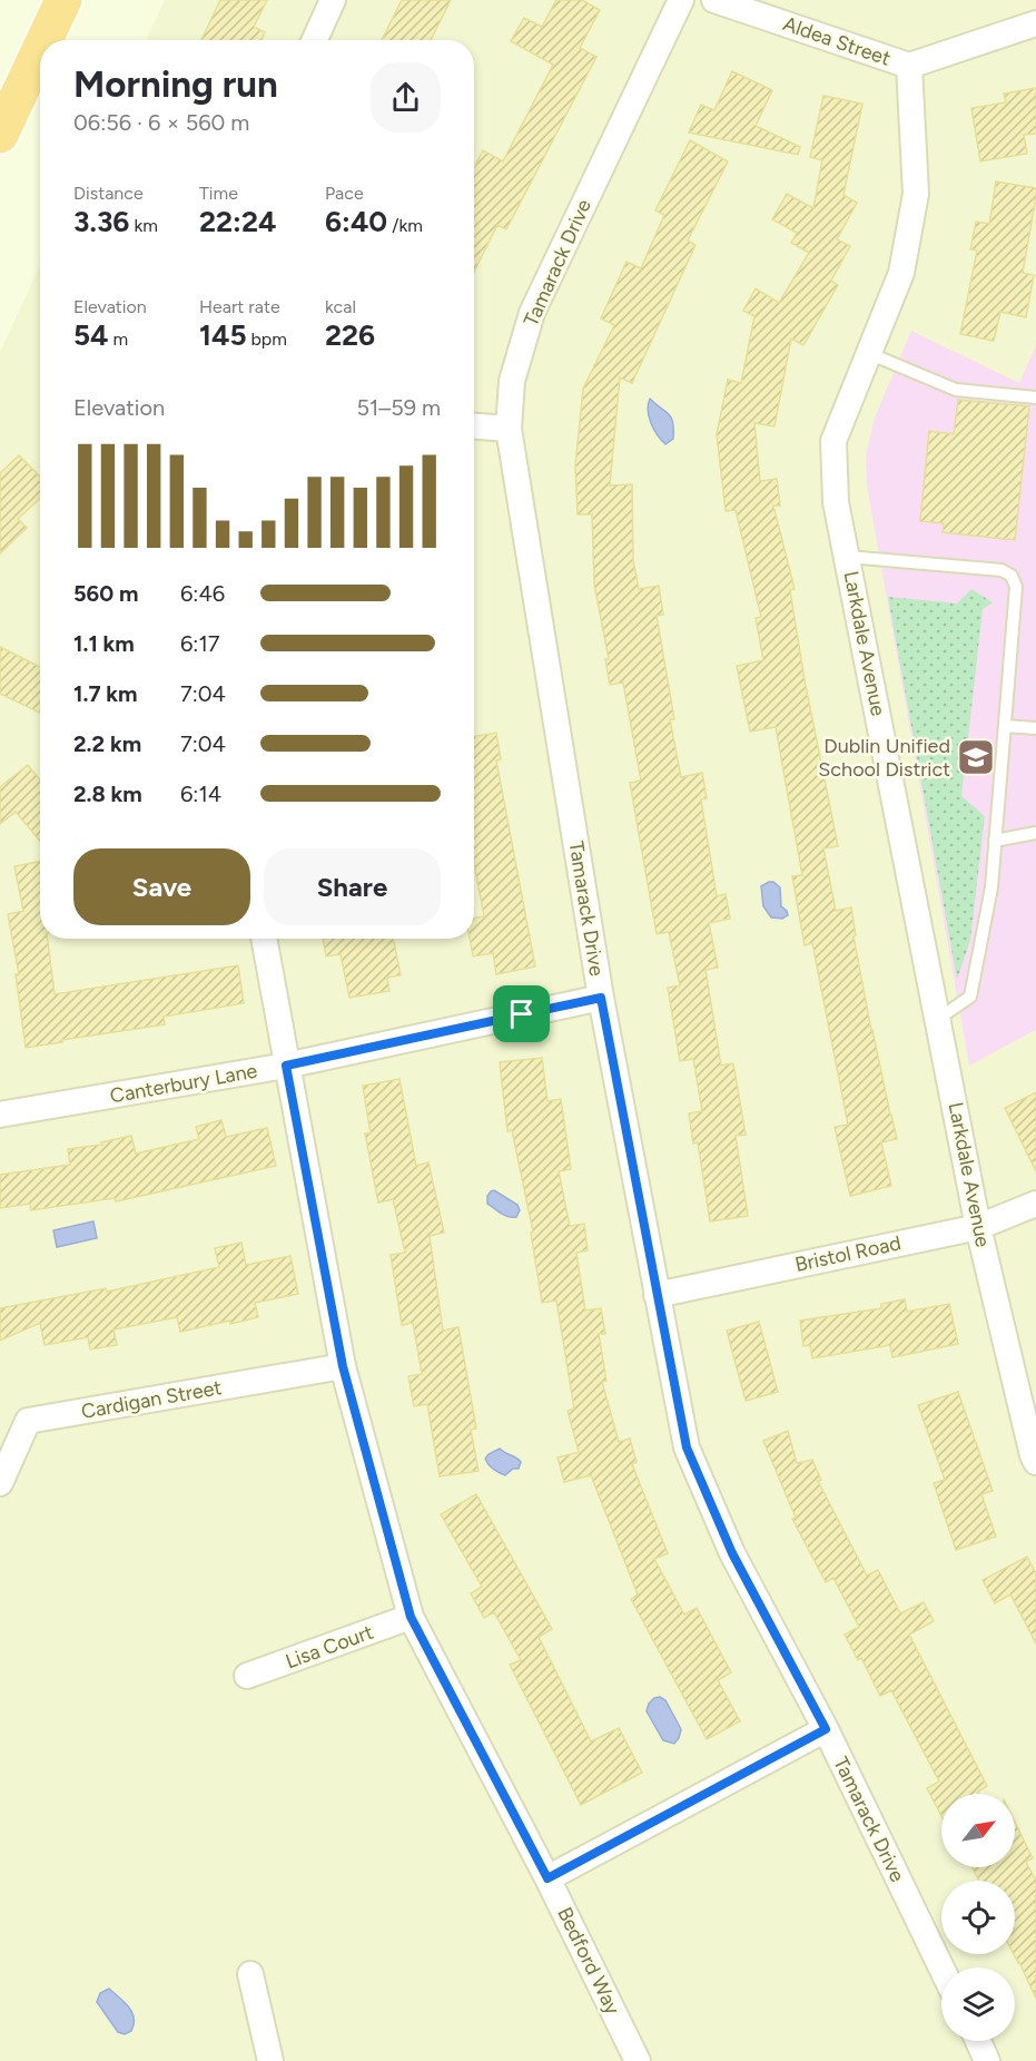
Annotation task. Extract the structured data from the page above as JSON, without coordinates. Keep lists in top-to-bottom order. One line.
{"streets":{"street":["Aldea Street","Tamarack Drive","Larkdale Avenue","Canterbury Lane","Bristol Road","Cardigan Street","Lisa Court","Bedford Way"]},"crossings":[["Aldea Street","Larkdale Avenue"],["Tamarack Drive","Canterbury Lane"],["Tamarack Drive","Bristol Road"],["Larkdale Avenue","Bristol Road"],["Canterbury Lane","Bedford Way"],["Cardigan Street","Bedford Way"],["Lisa Court","Bedford Way"]],"places":{"school or university":["Dublin Unified School District"]},"north":"top right","page":{"heading":["Morning run","06:56 · 6 × 560 m"],"stats":[["Distance","3.36 km"],["Time","22:24"],["Pace","6:40 /km"],["Elevation","54 m"],["Heart rate","145 bpm"],["kcal","226"]],"chart":["Elevation","51–59 m"],"list":[{"name":"560 m","note":"6:46"},{"name":"1.1 km","note":"6:17"},{"name":"1.7 km","note":"7:04"},{"name":"2.2 km","note":"7:04"},{"name":"2.8 km","note":"6:14"}],"buttons":["Save","Share"]}}
